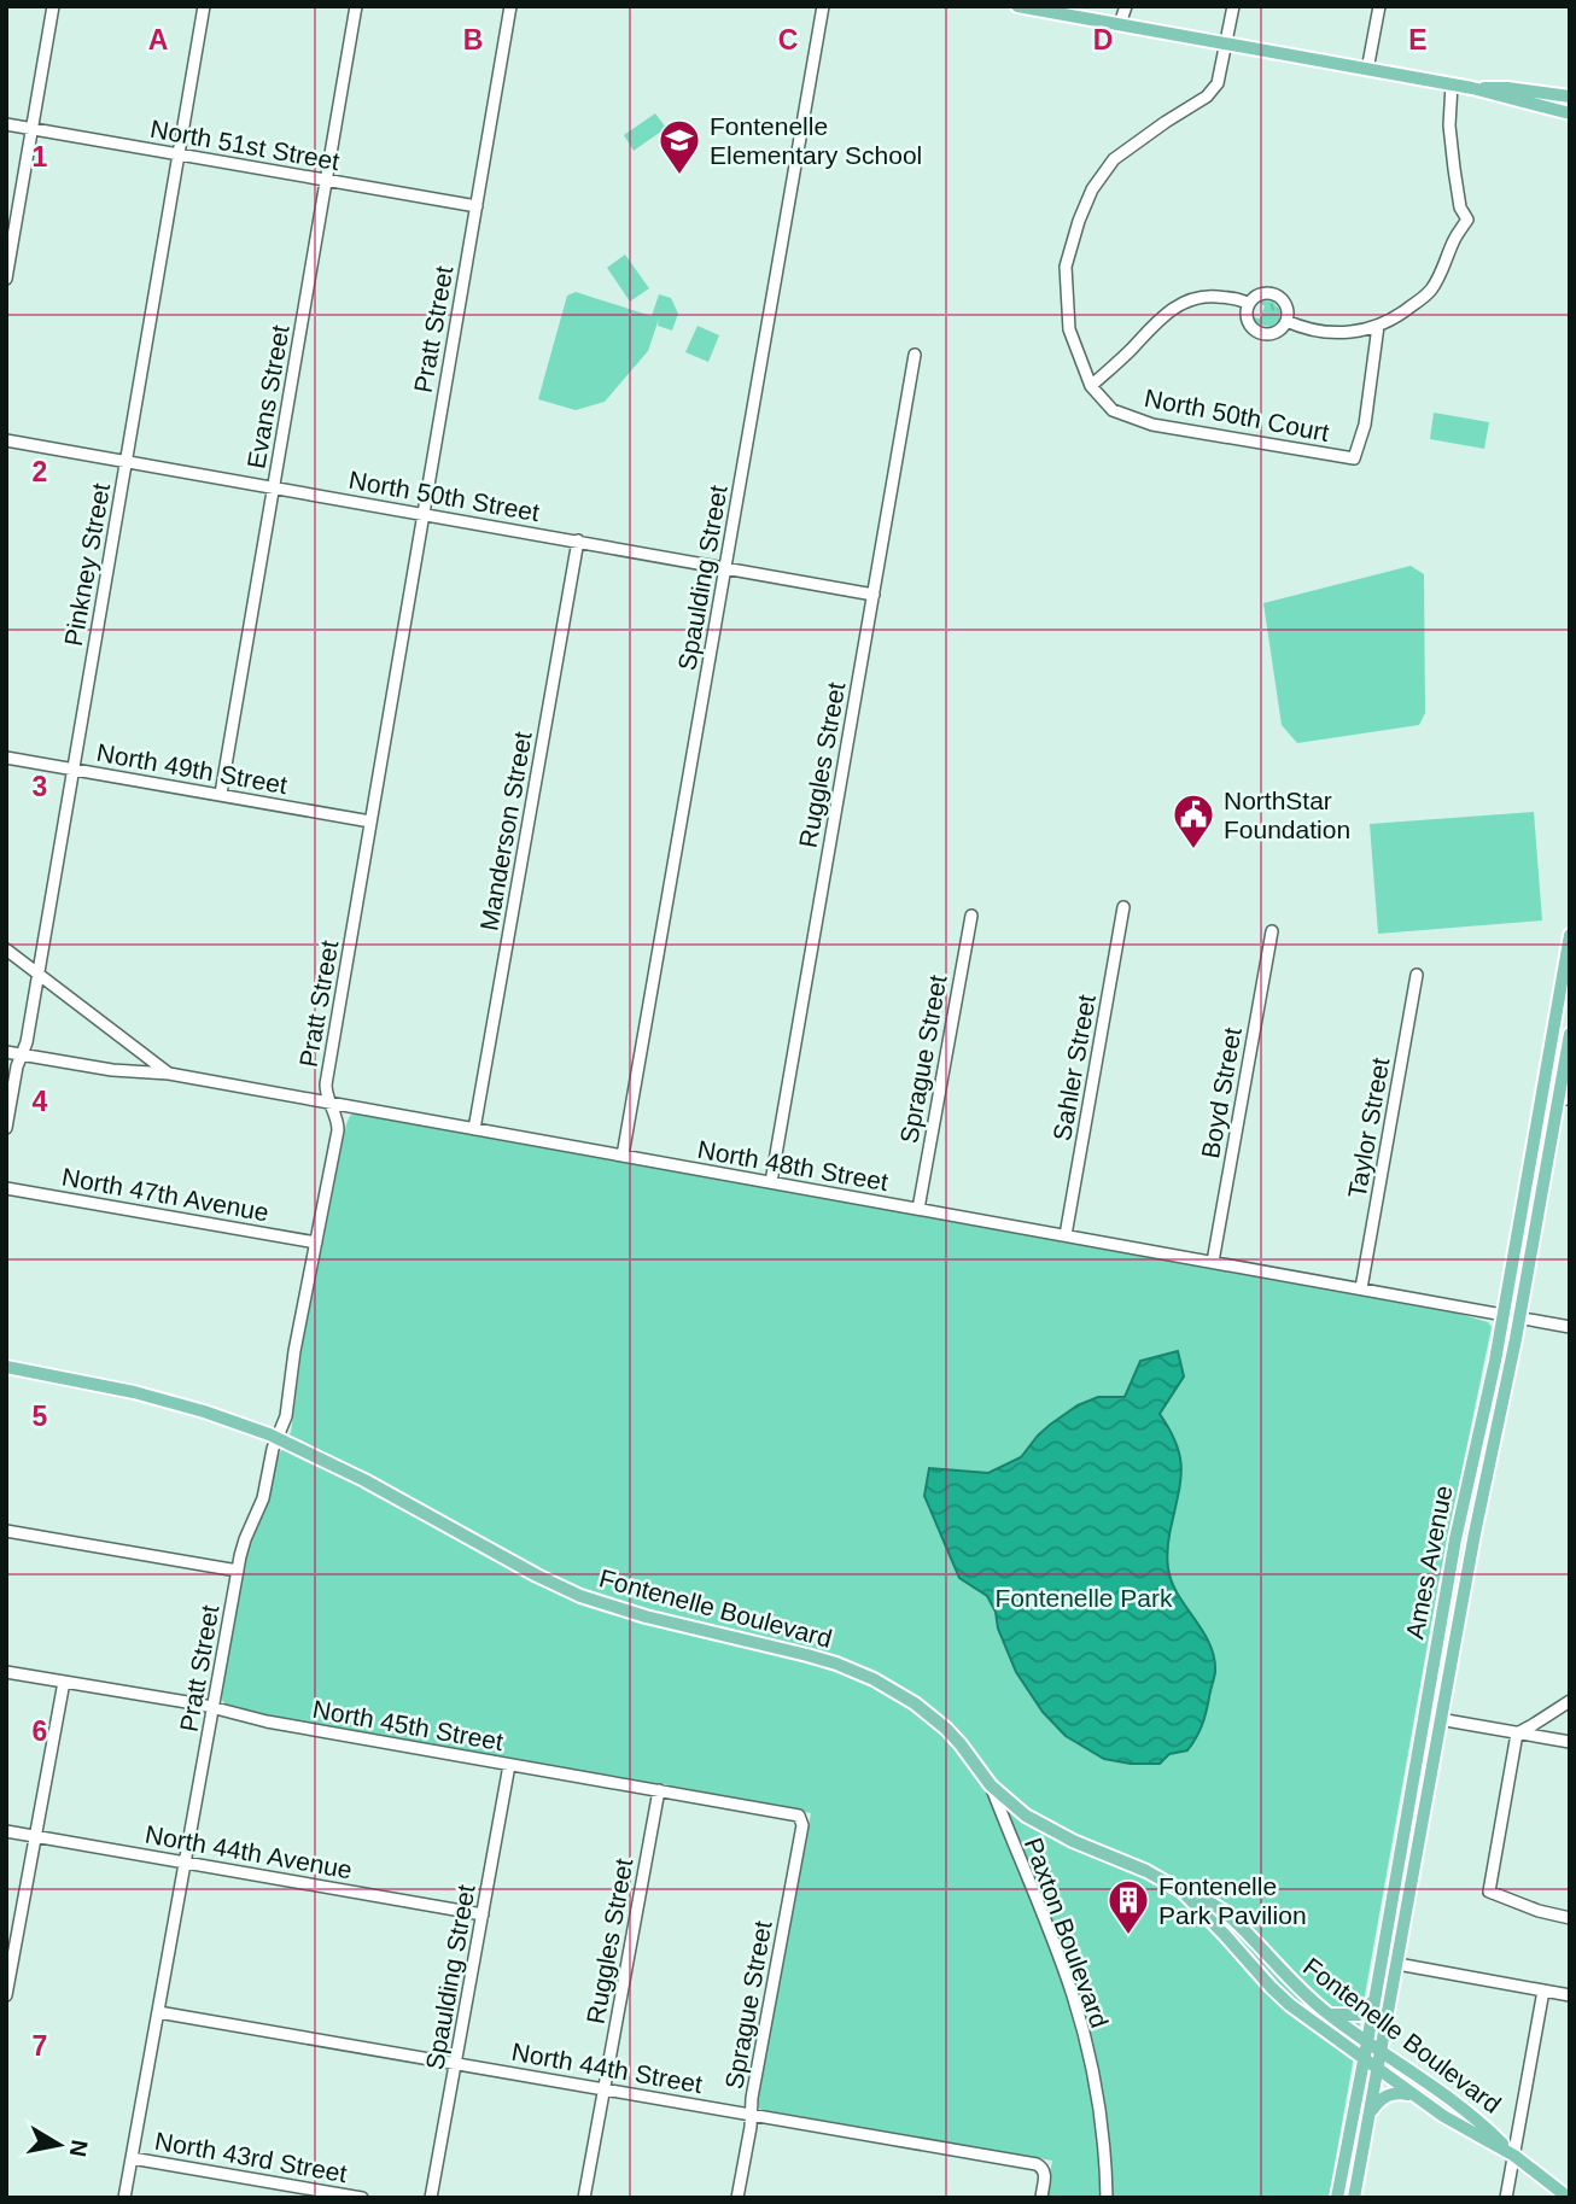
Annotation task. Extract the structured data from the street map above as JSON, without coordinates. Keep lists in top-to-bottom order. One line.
{"streets":{"main road":["Ames Avenue","Fontenelle Boulevard"],"street":["North 51st Street","Pratt Street","Evans Street","North 50th Court","North 50th Street","Pinkney Street","Spaulding Street","Ruggles Street","North 49th Street","Manderson Street","Sprague Street","Sahler Street","Boyd Street","Taylor Street","North 48th Street","North 47th Avenue","North 45th Street","North 44th Avenue","Paxton Boulevard","North 44th Street","North 43rd Street"]},"crossings":[["North 51st Street","Pratt Street"],["North 51st Street","Evans Street"],["North 51st Street","Pinkney Street"],["Pratt Street","North 50th Street"],["Pratt Street","North 49th Street"],["Pratt Street","North 48th Street"],["Pratt Street","North 47th Avenue"],["Pratt Street","Fontenelle Boulevard"],["Pratt Street","North 45th Street"],["Pratt Street","North 44th Avenue"],["Pratt Street","North 44th Street"],["Pratt Street","North 43rd Street"],["Evans Street","North 50th Street"],["Evans Street","North 49th Street"],["North 50th Street","Pinkney Street"],["North 50th Street","Spaulding Street"],["North 50th Street","Ruggles Street"],["North 50th Street","Manderson Street"],["Pinkney Street","North 49th Street"],["Pinkney Street","North 48th Street"],["Spaulding Street","North 48th Street"],["Spaulding Street","North 45th Street"],["Spaulding Street","North 44th Avenue"],["Spaulding Street","North 44th Street"],["Ruggles Street","North 48th Street"],["Ruggles Street","North 45th Street"],["Ruggles Street","North 44th Street"],["Manderson Street","North 48th Street"],["Sprague Street","North 48th Street"],["Sprague Street","North 45th Street"],["Sprague Street","North 44th Street"],["Sahler Street","North 48th Street"],["Boyd Street","North 48th Street"],["Taylor Street","North 48th Street"],["North 48th Street","Ames Avenue"],["Ames Avenue","Fontenelle Boulevard"],["Fontenelle Boulevard","Paxton Boulevard"]],"parks":["Fontenelle Park"],"places":{"school or university":["Fontenelle Elementary School"],"public building":["NorthStar Foundation"],"building":["Fontenelle Park Pavilion"]},"north":"right","grid":{"columns":["A","B","C","D","E"],"rows":["1","2","3","4","5","6","7"]}}
